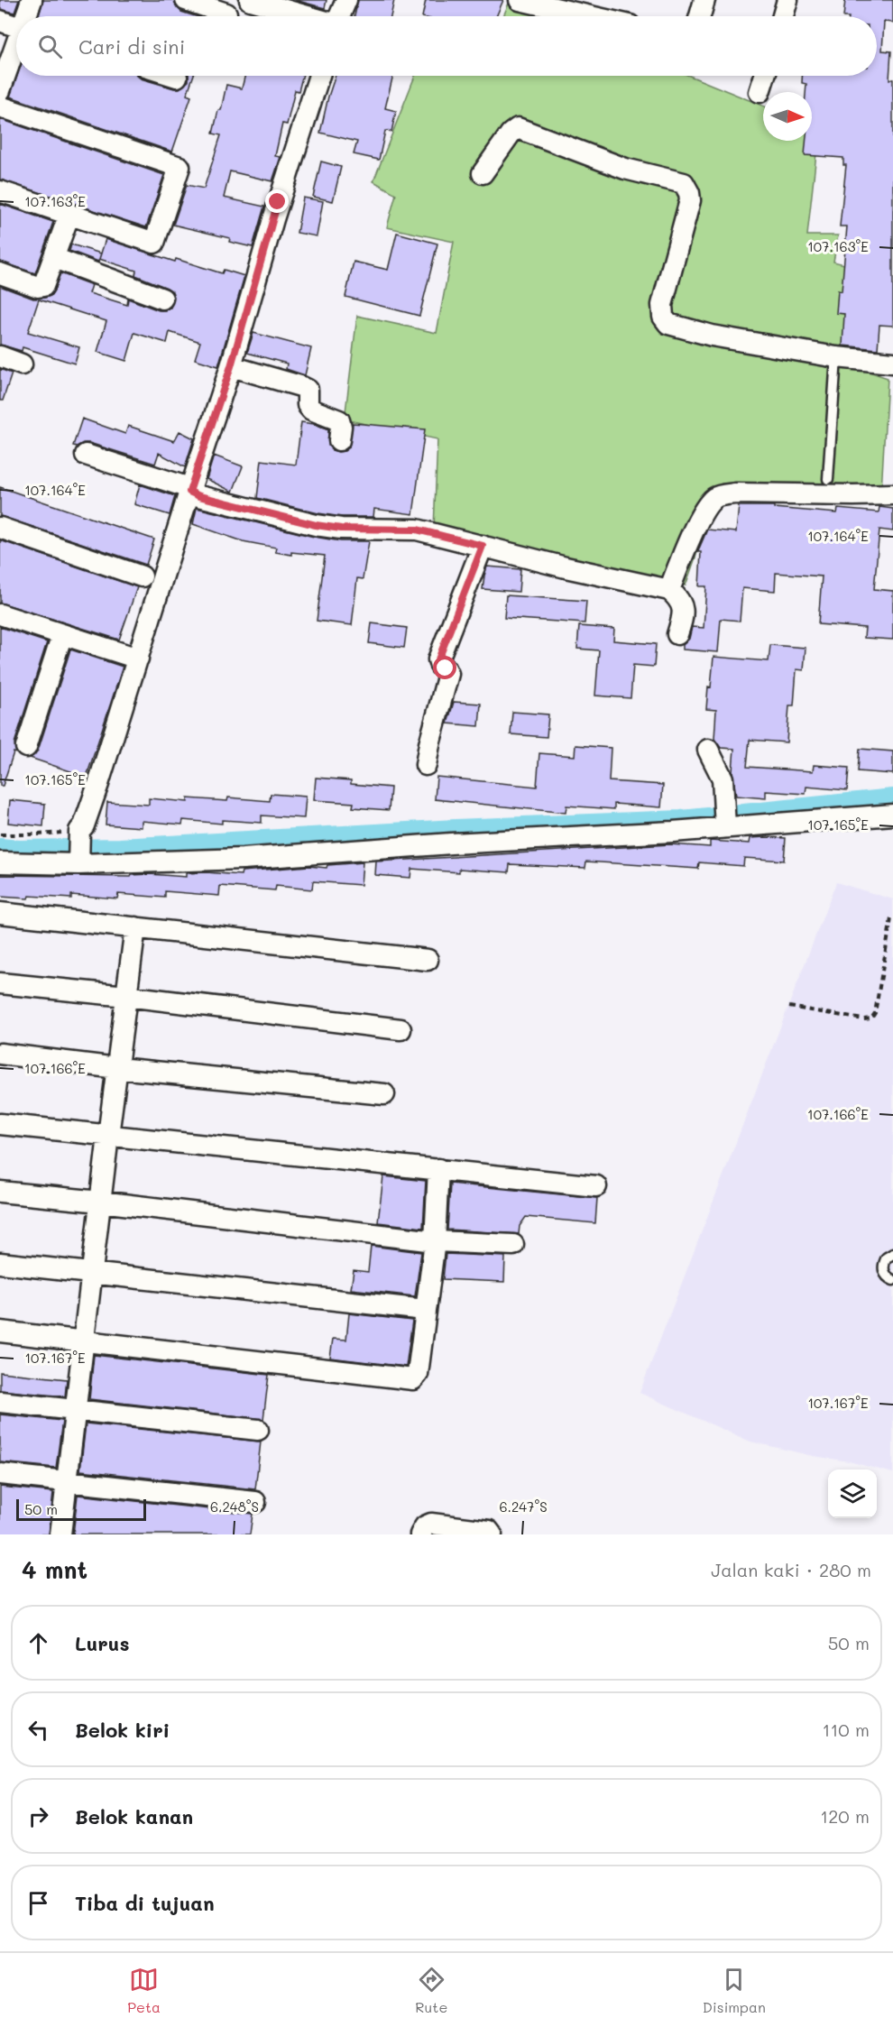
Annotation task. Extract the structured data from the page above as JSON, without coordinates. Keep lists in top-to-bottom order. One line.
{"scale_bar":"50 m","north":"right","page":{"search":"Cari di sini","scale":"50 m","heading":["4 mnt","Jalan kaki · 280 m"],"list":[["Lurus","50 m"],["Belok kiri","110 m"],["Belok kanan","120 m"],"Tiba di tujuan"],"nav":["Peta","Rute","Disimpan"]},"coordinates":["107.163°E","107.164°E","107.165°E","107.166°E","107.167°E","6.248°S","6.247°S"]}
